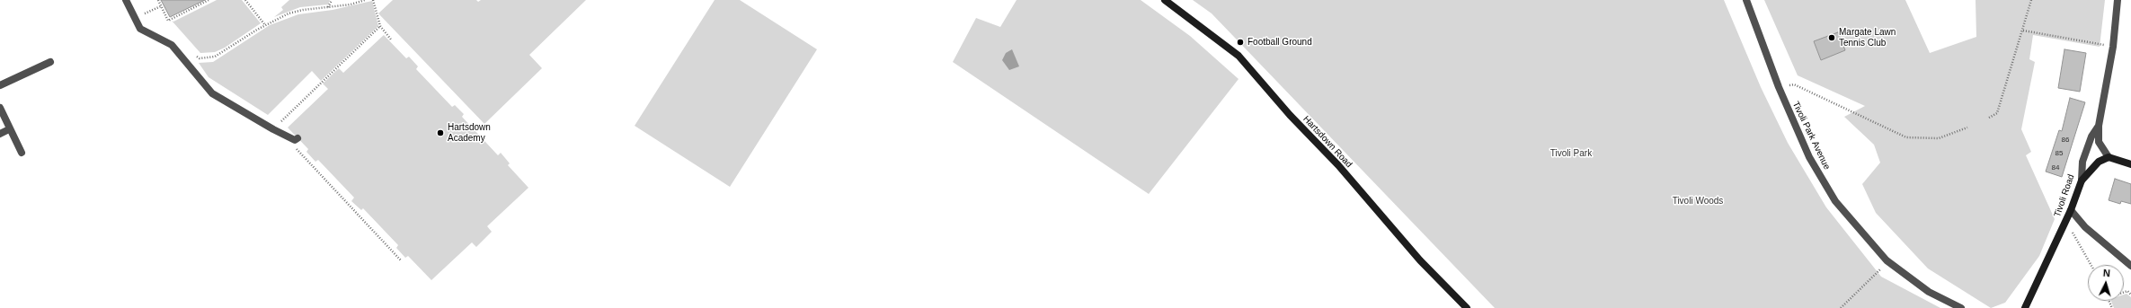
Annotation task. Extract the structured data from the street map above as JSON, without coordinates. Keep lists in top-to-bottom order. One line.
{"streets":{"main road":["Hartsdown Road","Tivoli Road"],"street":["Tivoli Park Avenue"]},"parks":["Tivoli Park","Tivoli Woods"],"places":["Margate Lawn Tennis Club","Football Ground","Hartsdown Academy"],"house_numbers":["86","85","84"],"north":"top"}
